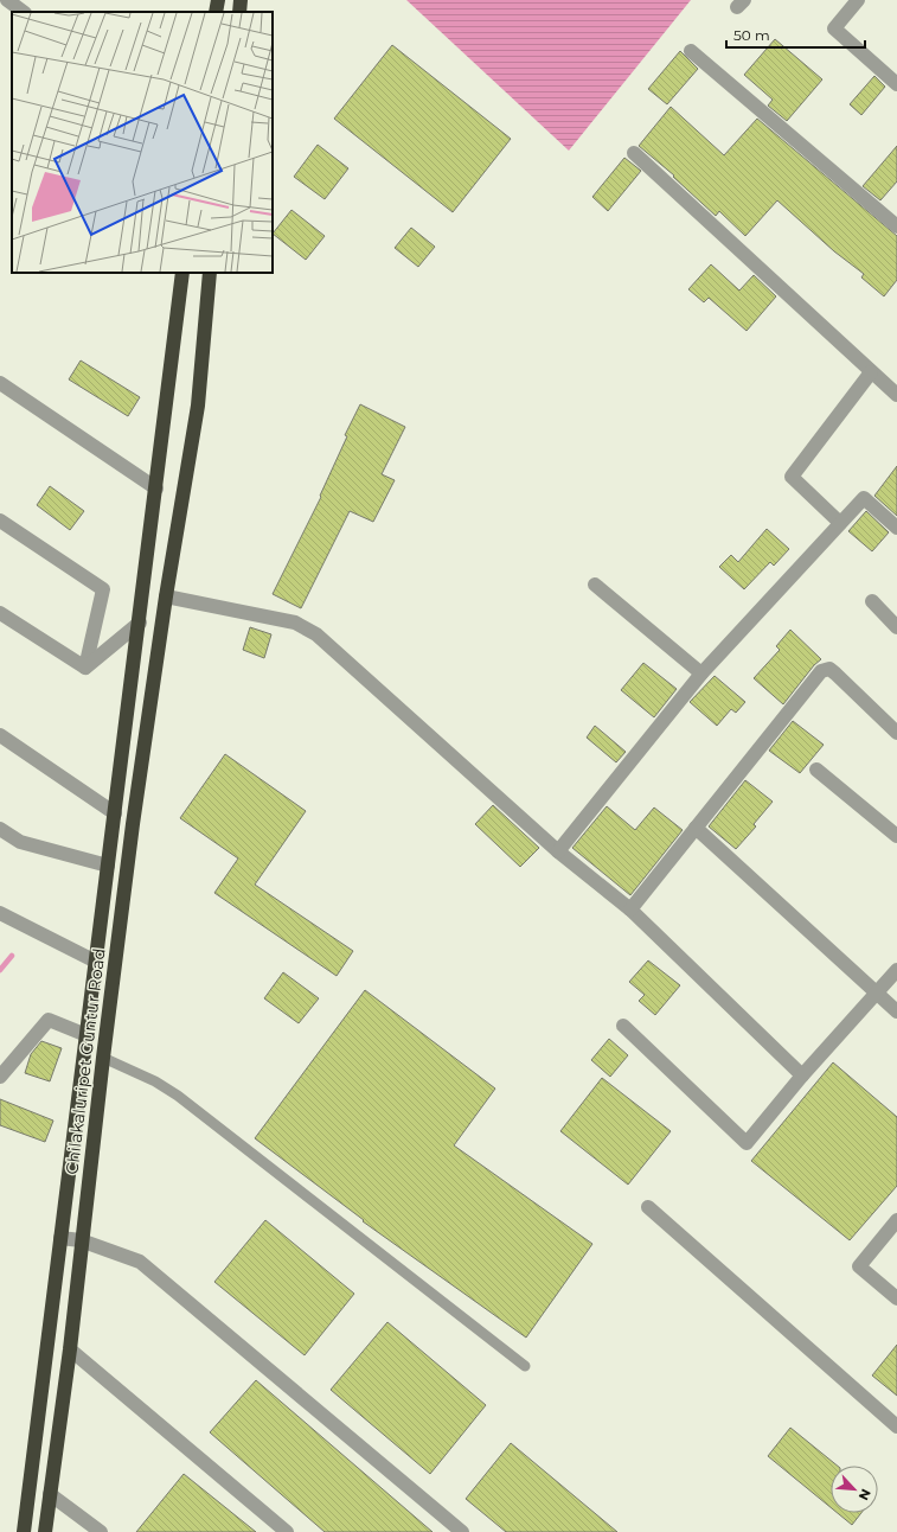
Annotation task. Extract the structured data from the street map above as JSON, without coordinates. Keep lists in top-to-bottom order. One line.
{"streets":{"highway":["Chilakaluripet Guntur Road"]},"scale_bar":"50 m","north":"bottom right"}
